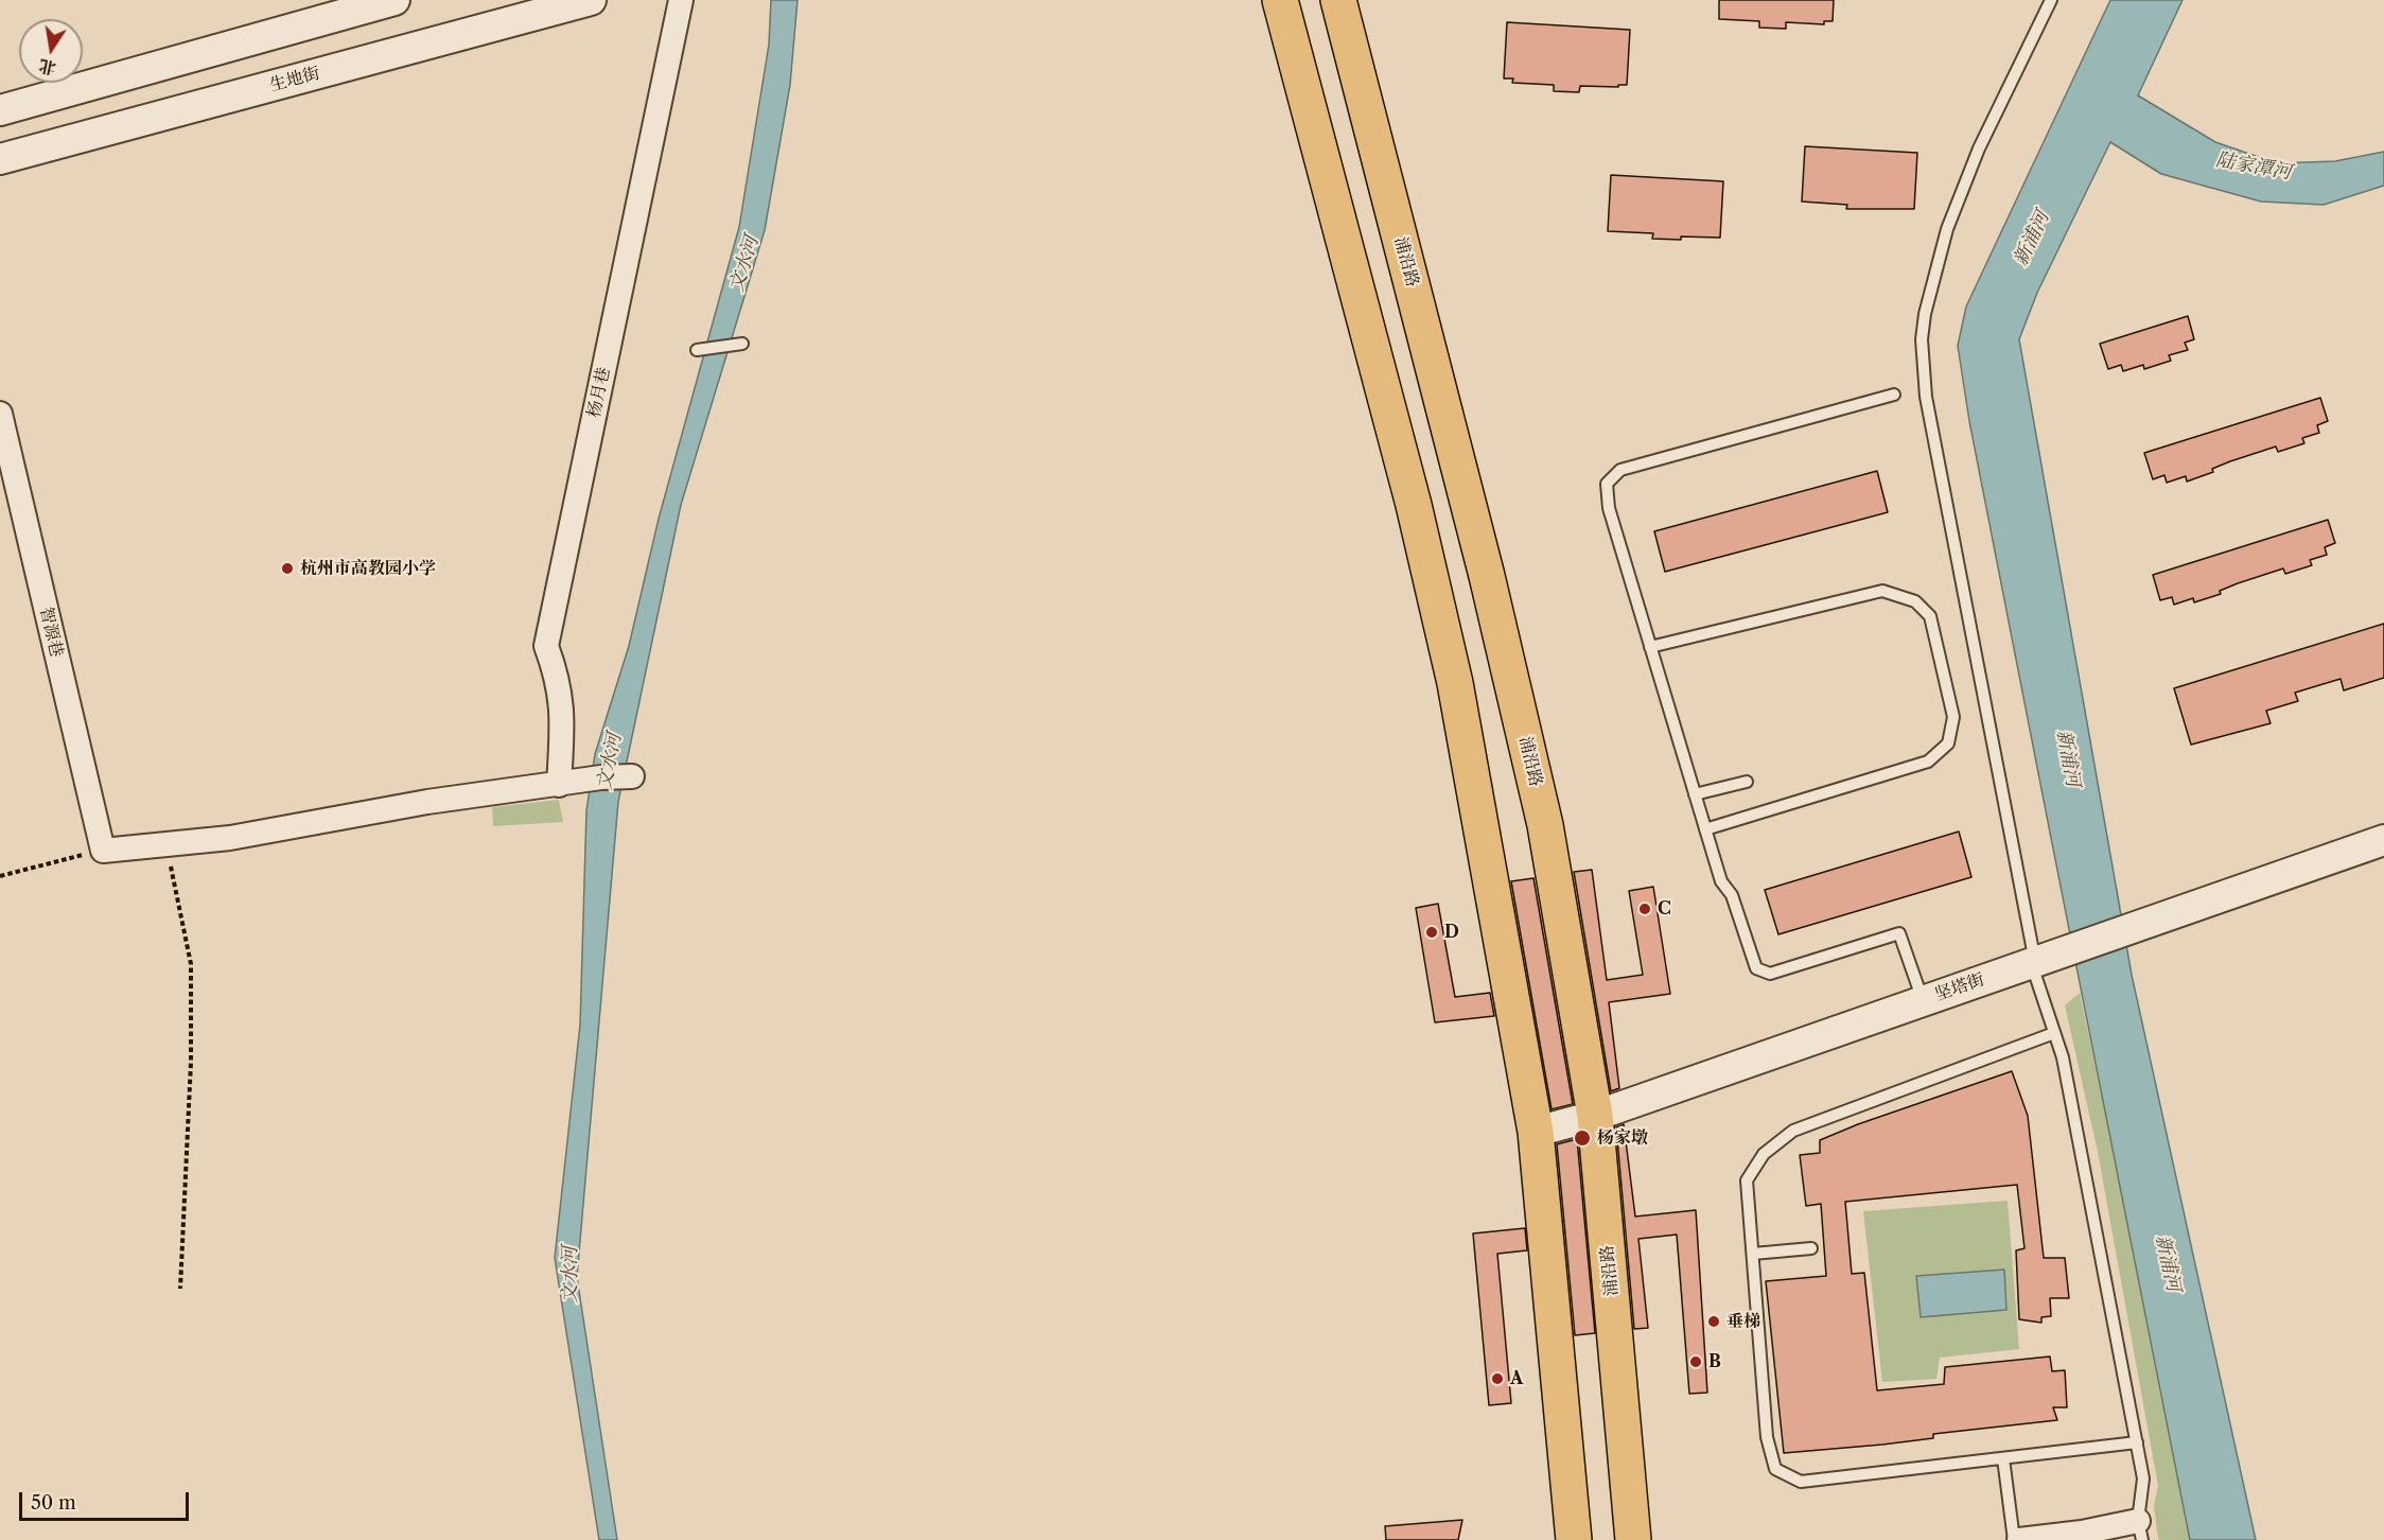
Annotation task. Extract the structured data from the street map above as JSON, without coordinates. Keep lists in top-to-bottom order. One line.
{"streets":{"main road":["浦沿路"],"street":["生地街","杨月巷","智源巷","坚塔街"]},"crossings":[["浦沿路","坚塔街"]],"water":["陆家潭河","新浦河","文水河"],"places":["杭州市高教园小学","C","D","杨家墩","垂梯","B","A"],"scale_bar":"50 m","north":"bottom"}
